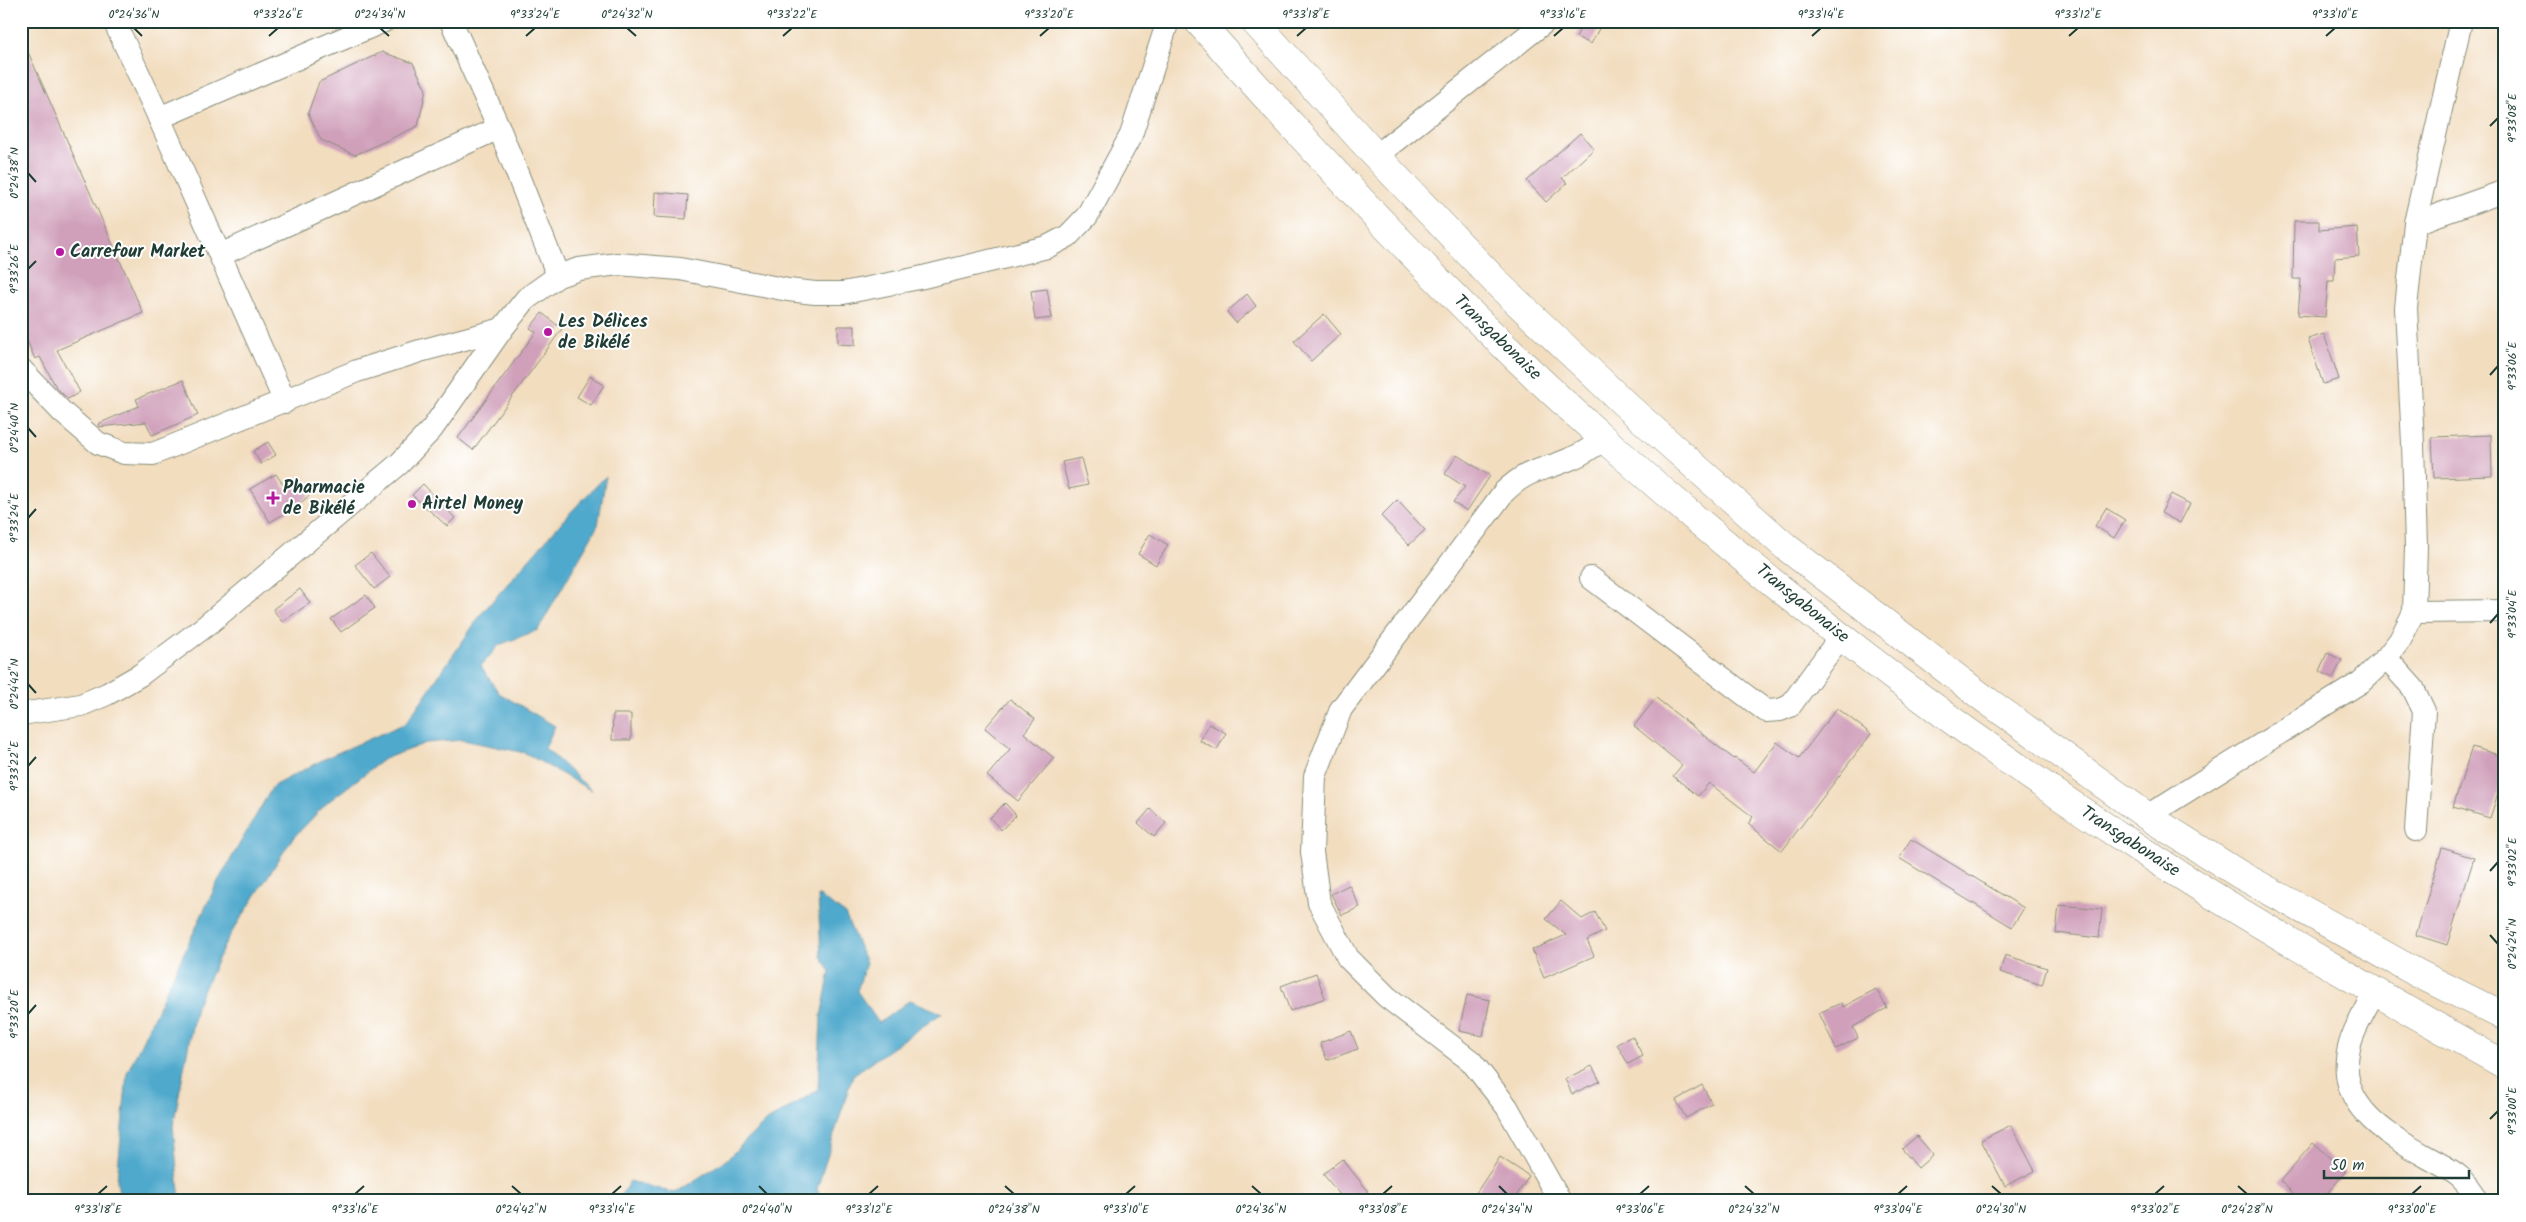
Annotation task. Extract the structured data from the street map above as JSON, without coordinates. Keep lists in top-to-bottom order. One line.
{"streets":{"highway":["Transgabonaise"]},"places":{"other":["Carrefour Market","Les Délices de Bikélé","Airtel Money"],"health":["Pharmacie de Bikélé"]},"scale_bar":"50 m","coordinates":["0°24'36\"N","9°33'26\"E","0°24'34\"N","9°33'24\"E","0°24'32\"N","9°33'22\"E","9°33'20\"E","9°33'18\"E","9°33'16\"E","9°33'14\"E","9°33'12\"E","9°33'10\"E","9°33'08\"E","0°24'38\"N","9°33'06\"E","0°24'40\"N","9°33'04\"E","0°24'42\"N","9°33'02\"E","0°24'24\"N","9°33'00\"E","0°24'30\"N","0°24'28\"N"]}
